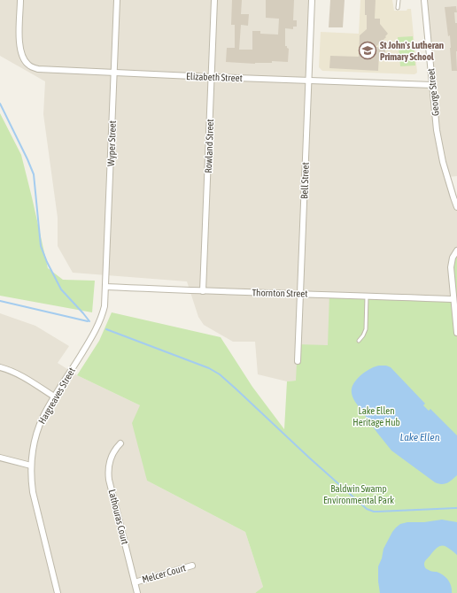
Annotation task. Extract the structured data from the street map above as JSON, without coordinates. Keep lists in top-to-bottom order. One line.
{"streets":{"street":["Elizabeth Street","George Street","Wyper Street","Rowland Street","Bell Street","Thornton Street","Hargreaves Street","Lathouras Court","Melcer Court"]},"crossings":[["Elizabeth Street","George Street"],["Elizabeth Street","Wyper Street"],["Elizabeth Street","Rowland Street"],["Elizabeth Street","Bell Street"],["Wyper Street","Thornton Street"],["Wyper Street","Hargreaves Street"],["Rowland Street","Thornton Street"],["Bell Street","Thornton Street"],["Thornton Street","Hargreaves Street"],["Lathouras Court","Melcer Court"]],"water":["Lake Ellen"],"parks":["Lake Ellen Heritage Hub","Baldwin Swamp Environmental Park"],"places":{"school or university":["St John's Lutheran Primary School"]}}
